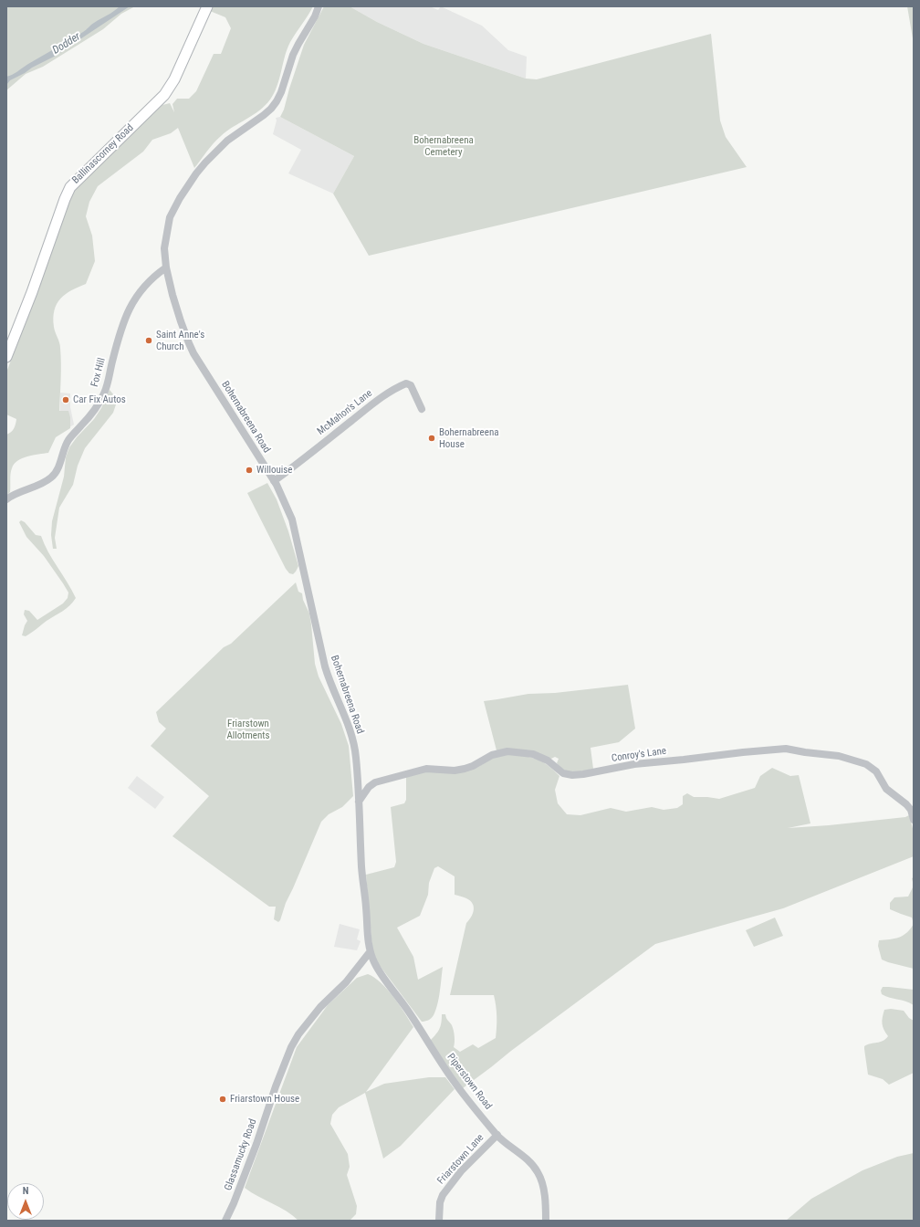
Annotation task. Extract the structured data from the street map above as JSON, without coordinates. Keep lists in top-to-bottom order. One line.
{"streets":{"main road":["Ballinascorney Road"],"street":["Fox Hill","McMahon's Lane","Bohernabreena Road","Conroy's Lane","Piperstown Road","Glassamucky Road","Friarstown Lane"]},"crossings":[["Fox Hill","Bohernabreena Road"],["McMahon's Lane","Bohernabreena Road"],["Bohernabreena Road","Conroy's Lane"],["Bohernabreena Road","Piperstown Road"],["Bohernabreena Road","Glassamucky Road"],["Piperstown Road","Glassamucky Road"],["Piperstown Road","Friarstown Lane"]],"water":["Dodder"],"parks":["Bohernabreena Cemetery","Friarstown Allotments"],"places":["Saint Anne's Church","Car Fix Autos","Bohernabreena House","Willouise","Friarstown House"],"north":"top"}
